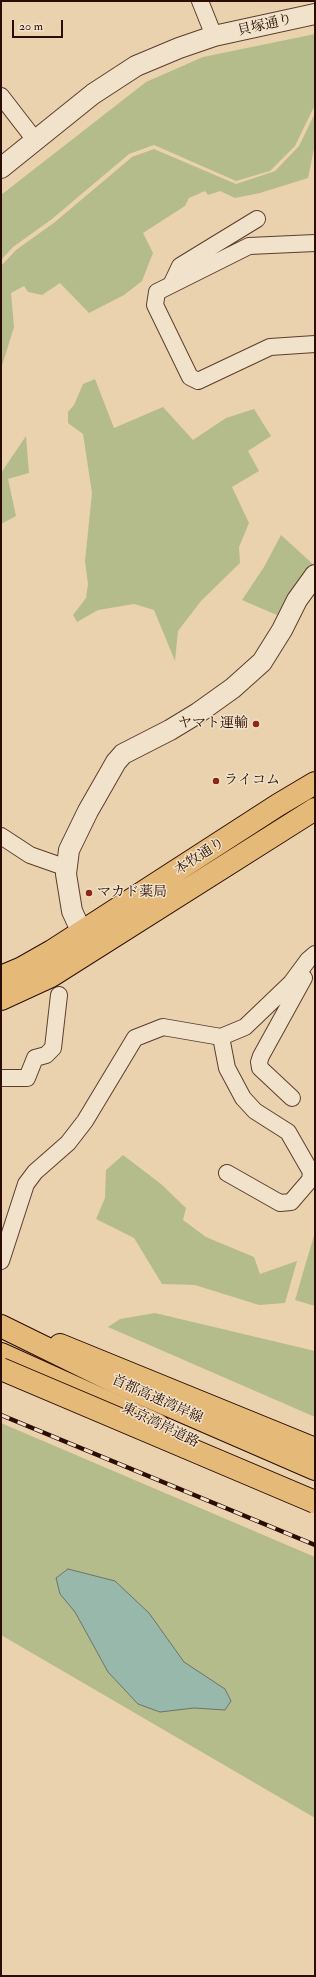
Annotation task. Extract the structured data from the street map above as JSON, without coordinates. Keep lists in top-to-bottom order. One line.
{"streets":{"main road":["本牧通り","首都高速湾岸線","東京湾岸道路"],"street":["貝塚通り"]},"places":["ヤマト運輸","ライコム","マカド薬局"],"scale_bar":"20 m"}
